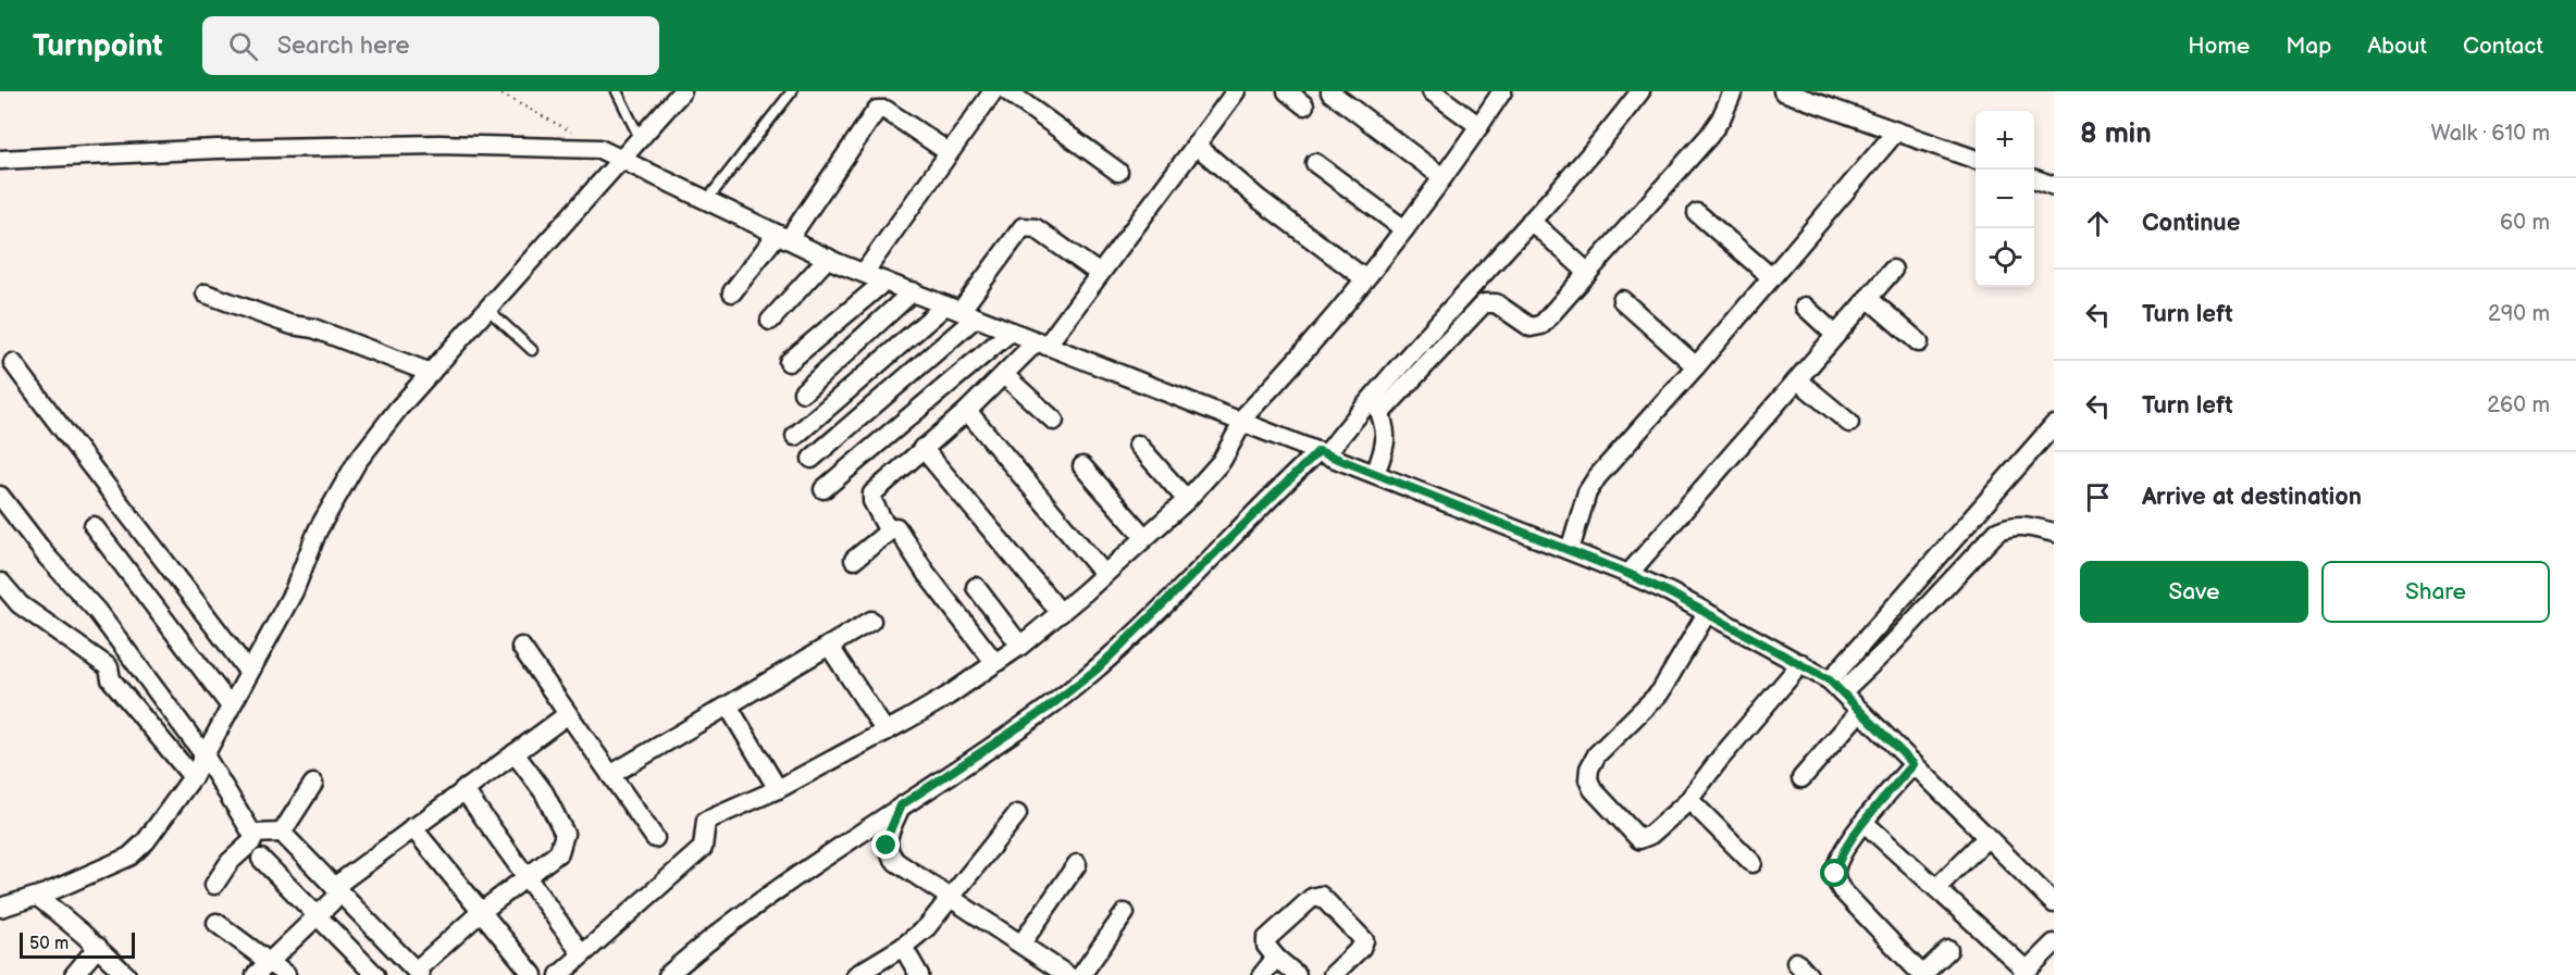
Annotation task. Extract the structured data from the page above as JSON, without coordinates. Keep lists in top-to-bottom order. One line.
{"scale_bar":"50 m","page":{"header":"Turnpoint","search":"Search here","nav":["Home","Map","About","Contact"],"heading":["8 min","Walk · 610 m"],"map_buttons":["+","−"],"list":[["Continue","60 m"],["Turn left","290 m"],["Turn left","260 m"],"Arrive at destination"],"buttons":["Save","Share"],"scale":"50 m"}}
